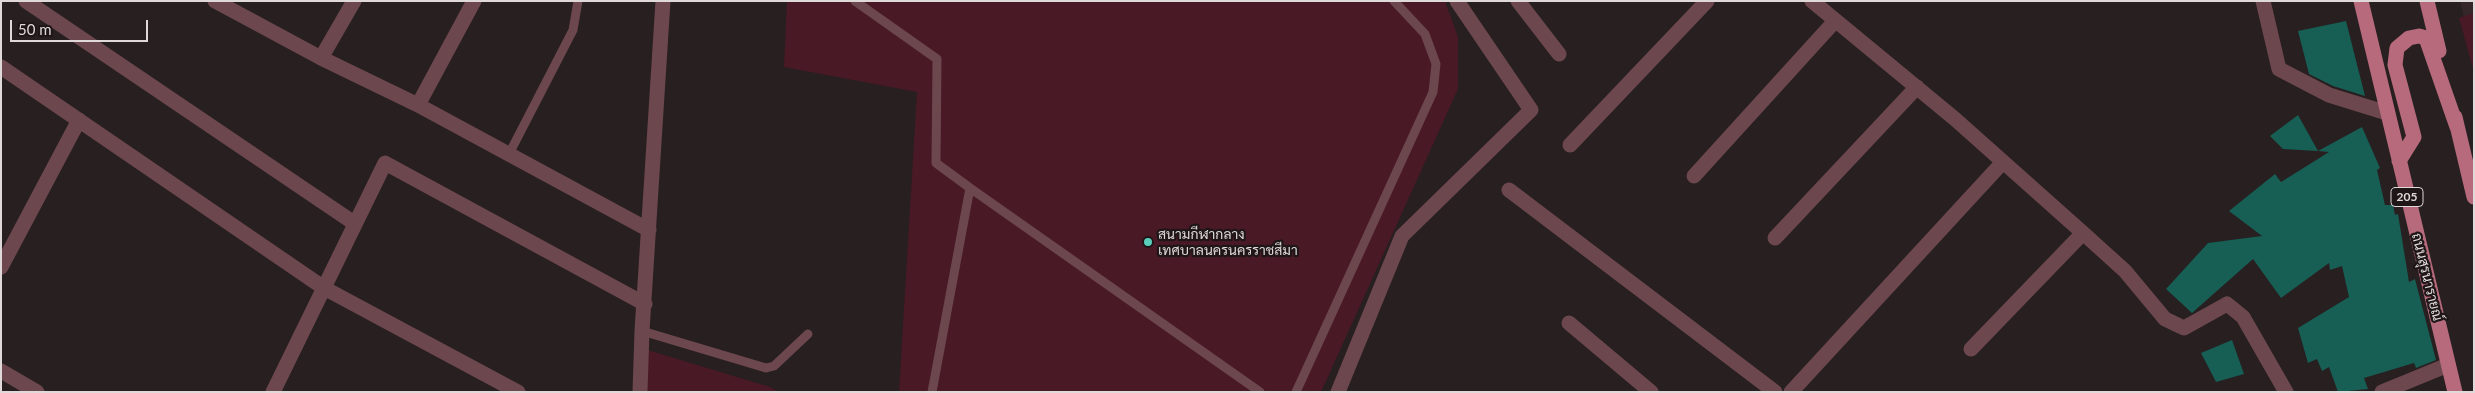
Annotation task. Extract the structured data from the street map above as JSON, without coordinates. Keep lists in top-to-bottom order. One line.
{"streets":{"main road":["205","ถนนสุรนารายณ์"]},"places":["สนามกีฬากลาง เทศบาลนครนครราชสีมา"],"scale_bar":"50 m"}
